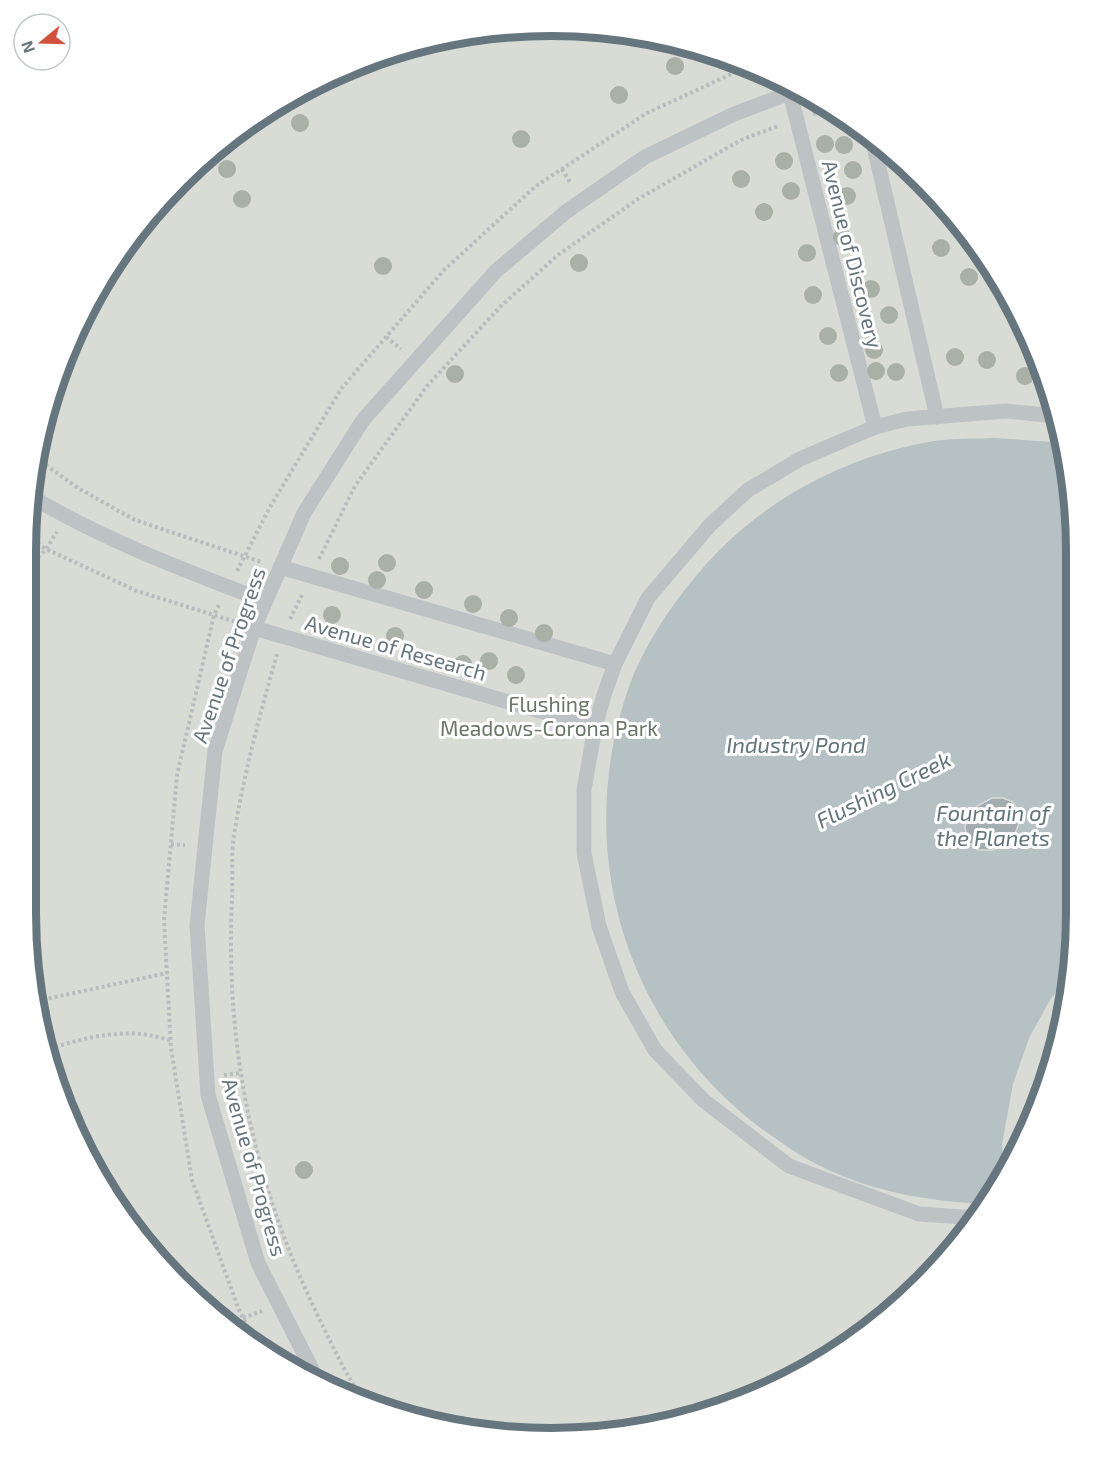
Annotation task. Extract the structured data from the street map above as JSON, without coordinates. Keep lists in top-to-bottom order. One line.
{"streets":{"street":["Avenue of Discovery","Avenue of Research","Avenue of Progress"]},"crossings":[["Avenue of Research","Avenue of Progress"]],"water":["Industry Pond","Flushing Creek","Fountain of the Planets"],"parks":["Flushing Meadows-Corona Park"],"north":"left"}
